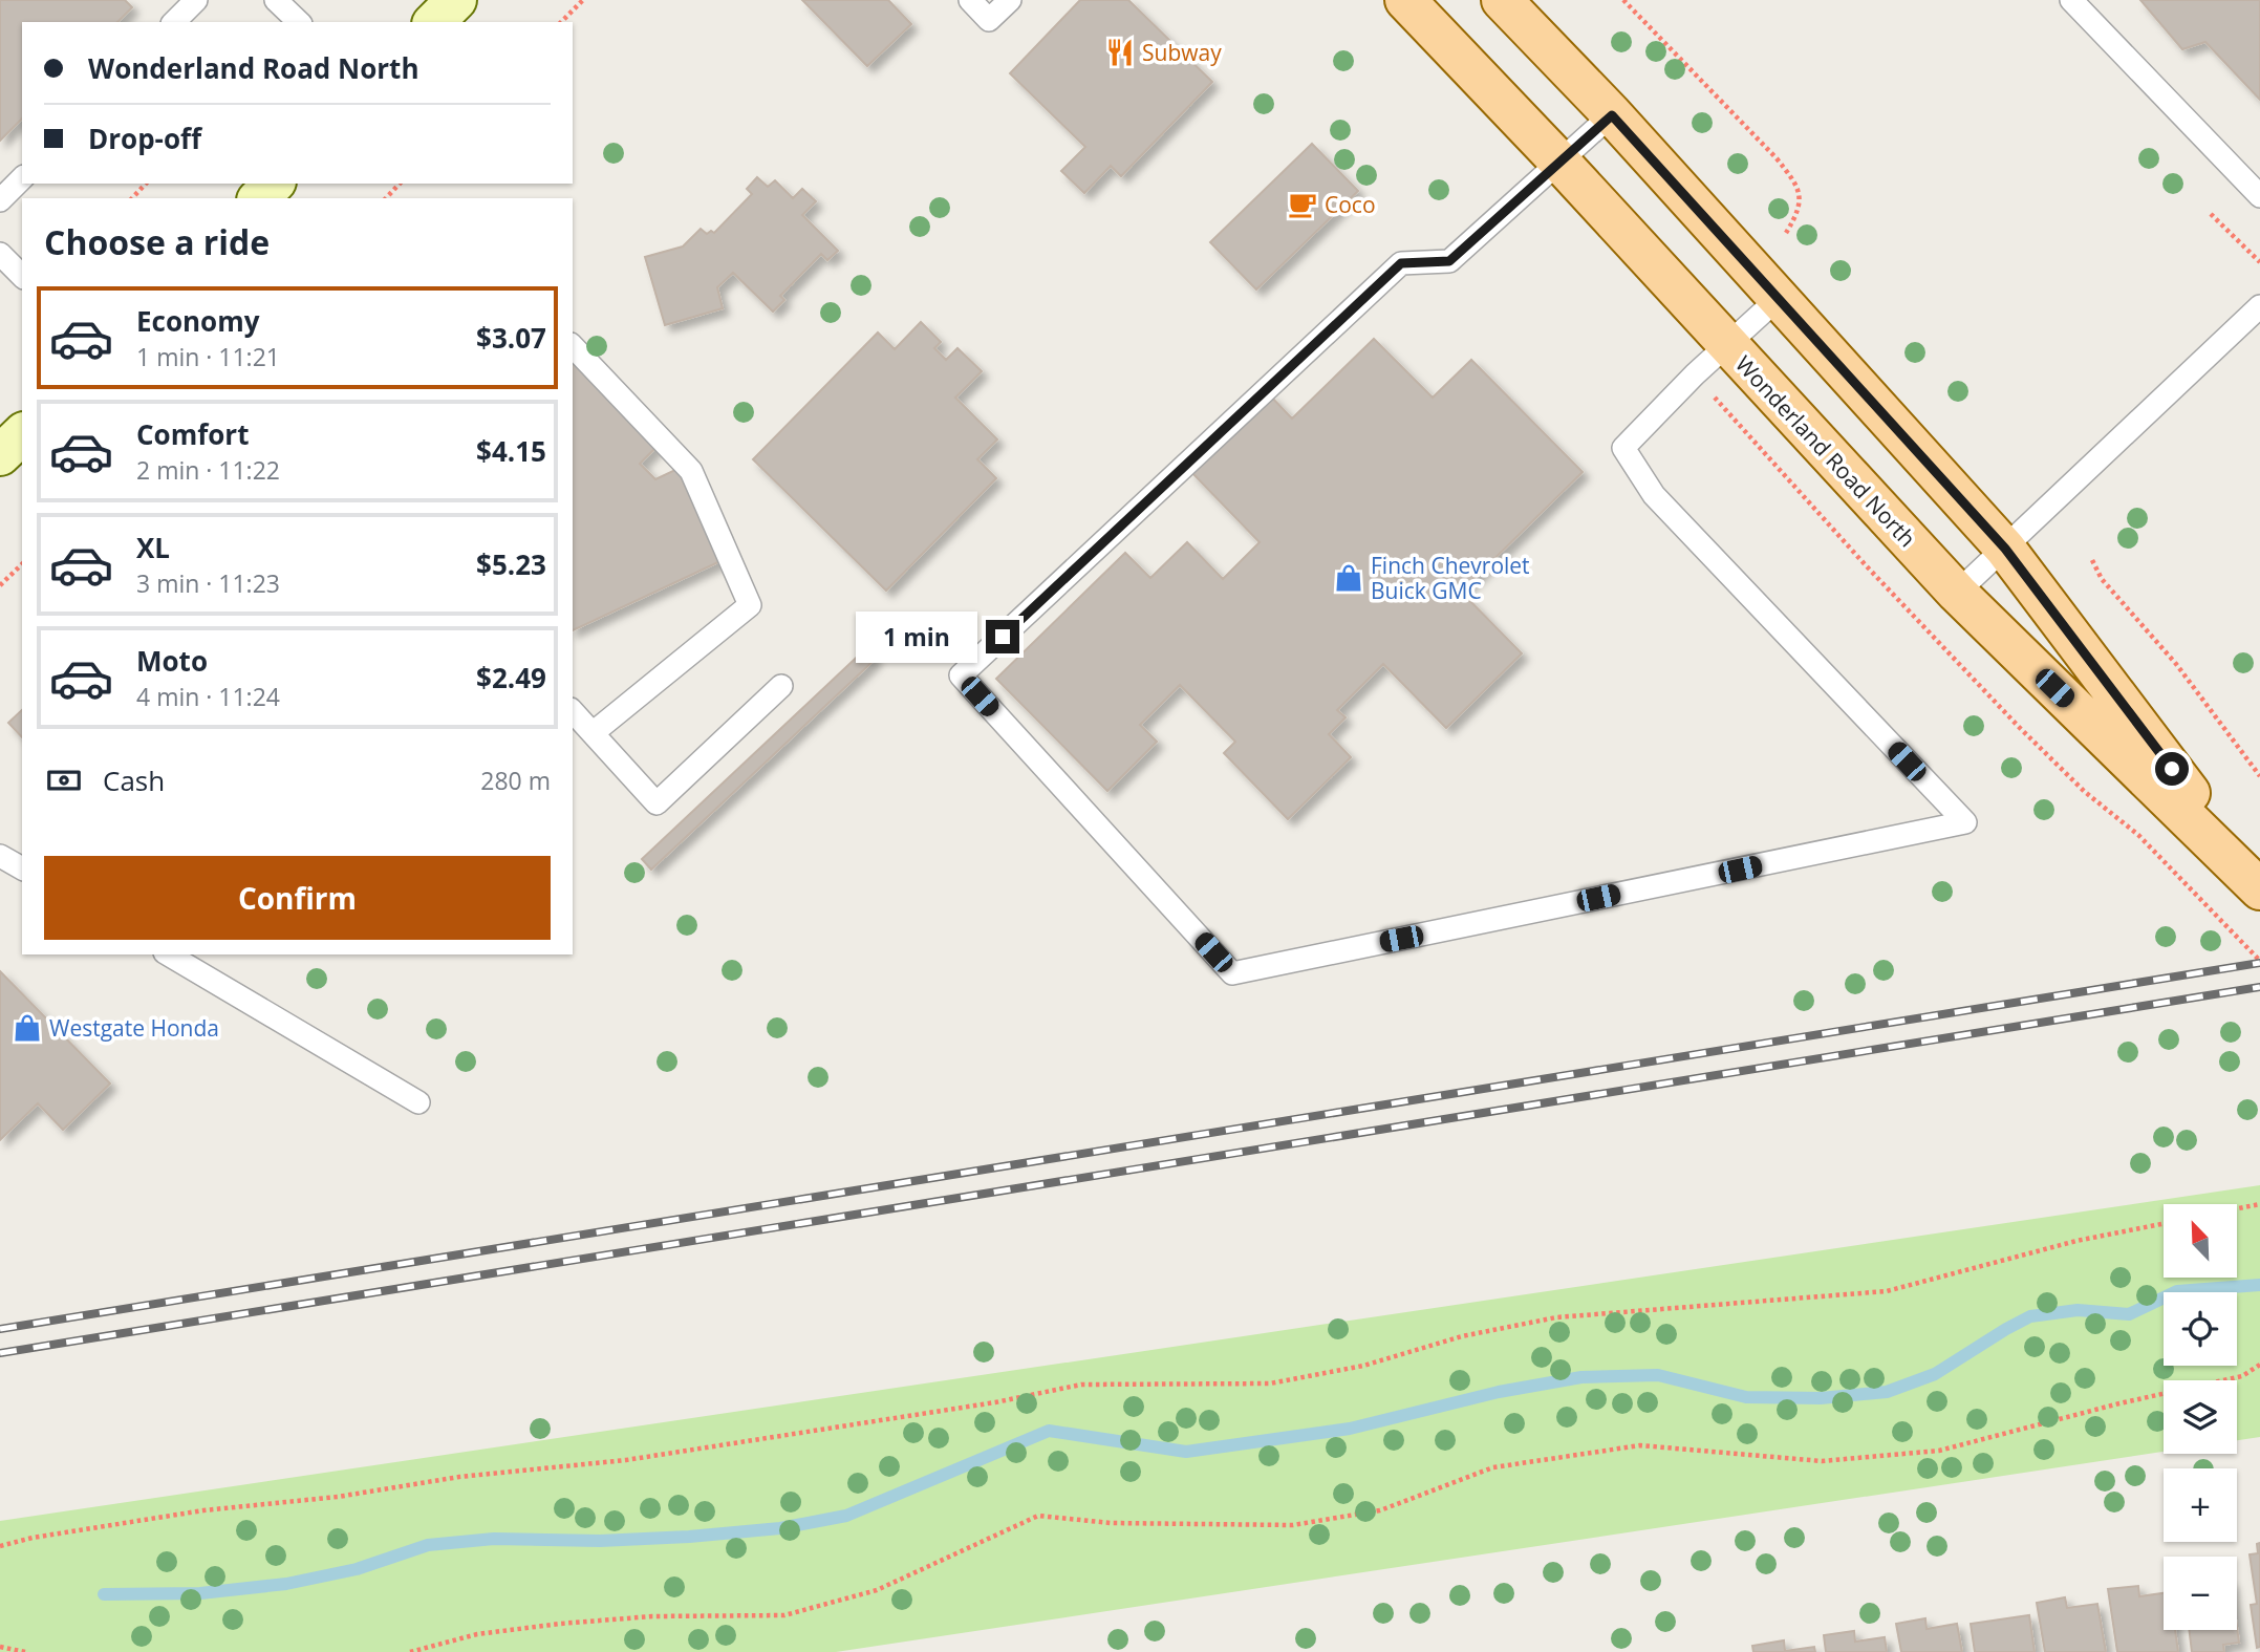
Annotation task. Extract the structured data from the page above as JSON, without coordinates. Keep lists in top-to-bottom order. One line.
{"streets":{"main road":["Wonderland Road North"]},"places":{"restaurant":["Subway"],"cafe":["Coco"],"shop":["Finch Chevrolet Buick GMC","Westgate Honda"]},"north":"top left","page":{"banner":["Wonderland Road North","Drop-off"],"heading":"Choose a ride","list":[{"name":"Economy","note":"1 min · 11:21","value":"$3.07"},{"name":"Comfort","note":"2 min · 11:22","value":"$4.15"},{"name":"XL","note":"3 min · 11:23","value":"$5.23"},{"name":"Moto","note":"4 min · 11:24","value":"$2.49"}],"bubble":"1 min","pay":["Cash","280 m"],"buttons":"Confirm","map_buttons":["+","−"]}}
